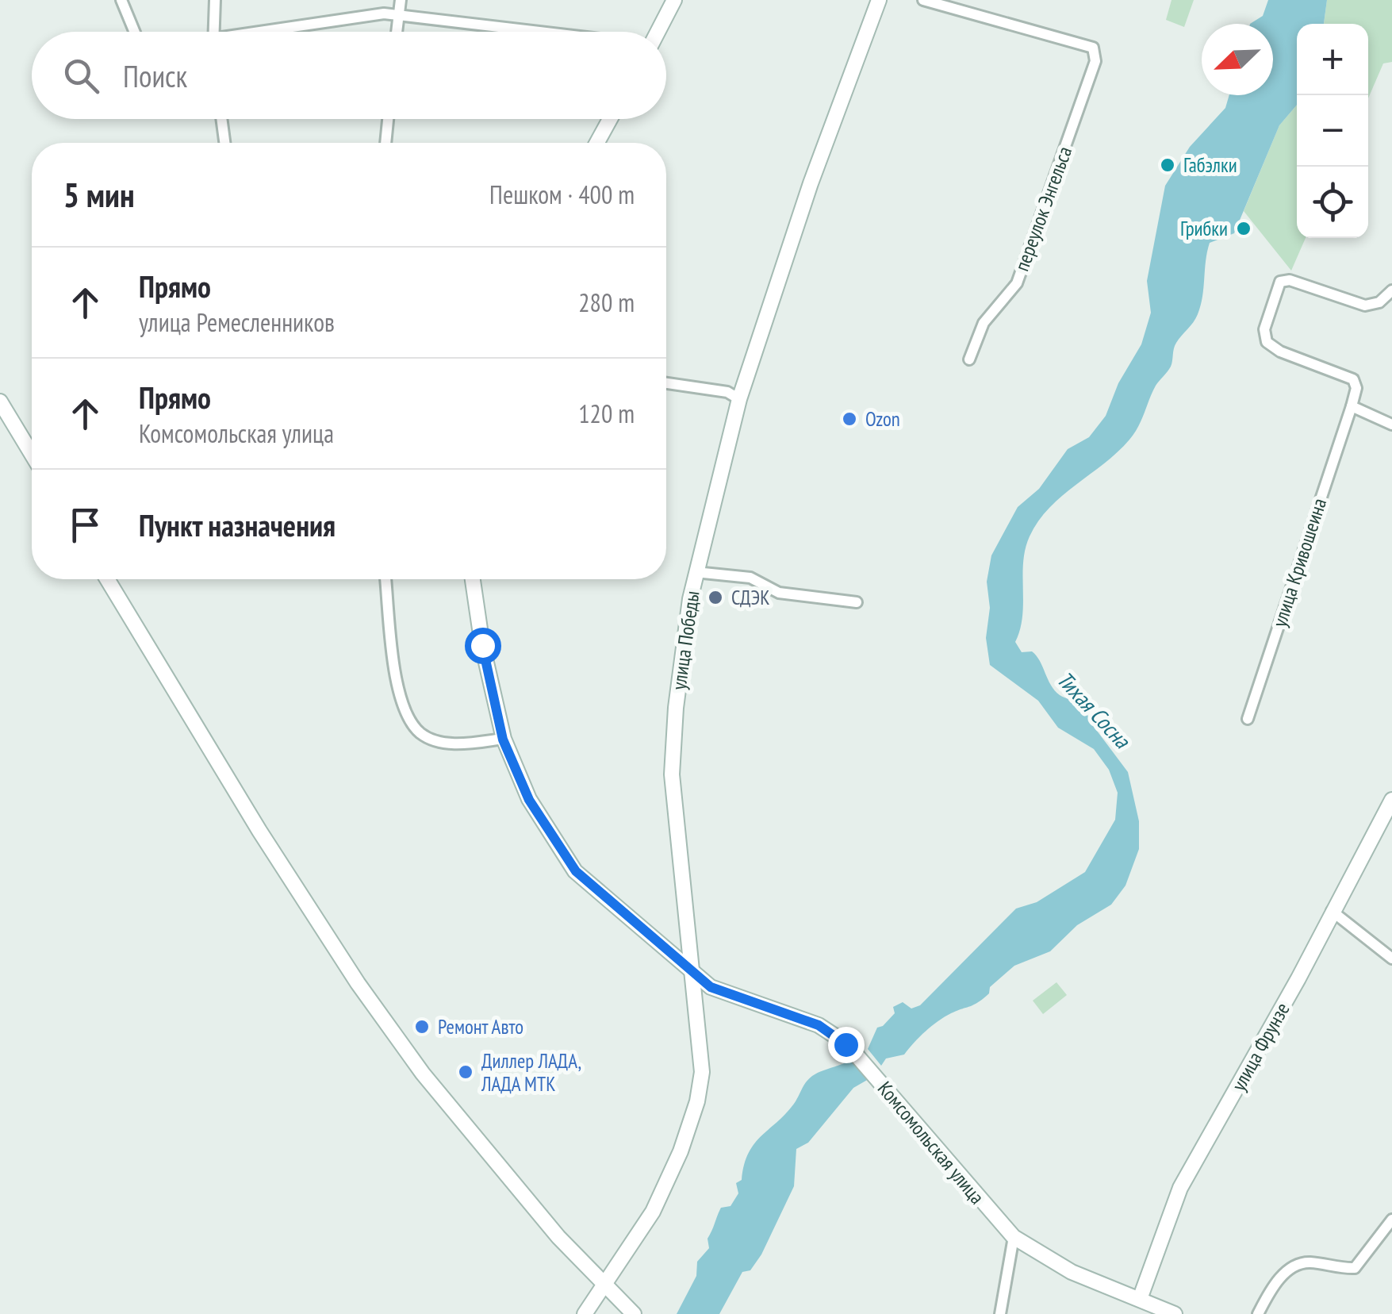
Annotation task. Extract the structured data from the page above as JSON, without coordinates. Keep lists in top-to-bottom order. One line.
{"streets":{"main road":["улица Победы","улица Фрунзе","Комсомольская улица"],"street":["переулок Энгельса","улица Кривошеина"]},"crossings":[["улица Победы","Комсомольская улица"],["улица Фрунзе","Комсомольская улица"]],"water":["Тихая Сосна"],"places":["Габэлки","Грибки","Ozon","СДЭК","Ремонт Авто","Диллер ЛАДА, ЛАДА МТК"],"north":"bottom left","page":{"map_buttons":["+","−"],"search":"Поиск","heading":["5 мин","Пешком · 400 m"],"list":[["Прямо","улица Ремесленников","280 m"],["Прямо","Комсомольская улица","120 m"],"Пункт назначения"]}}
